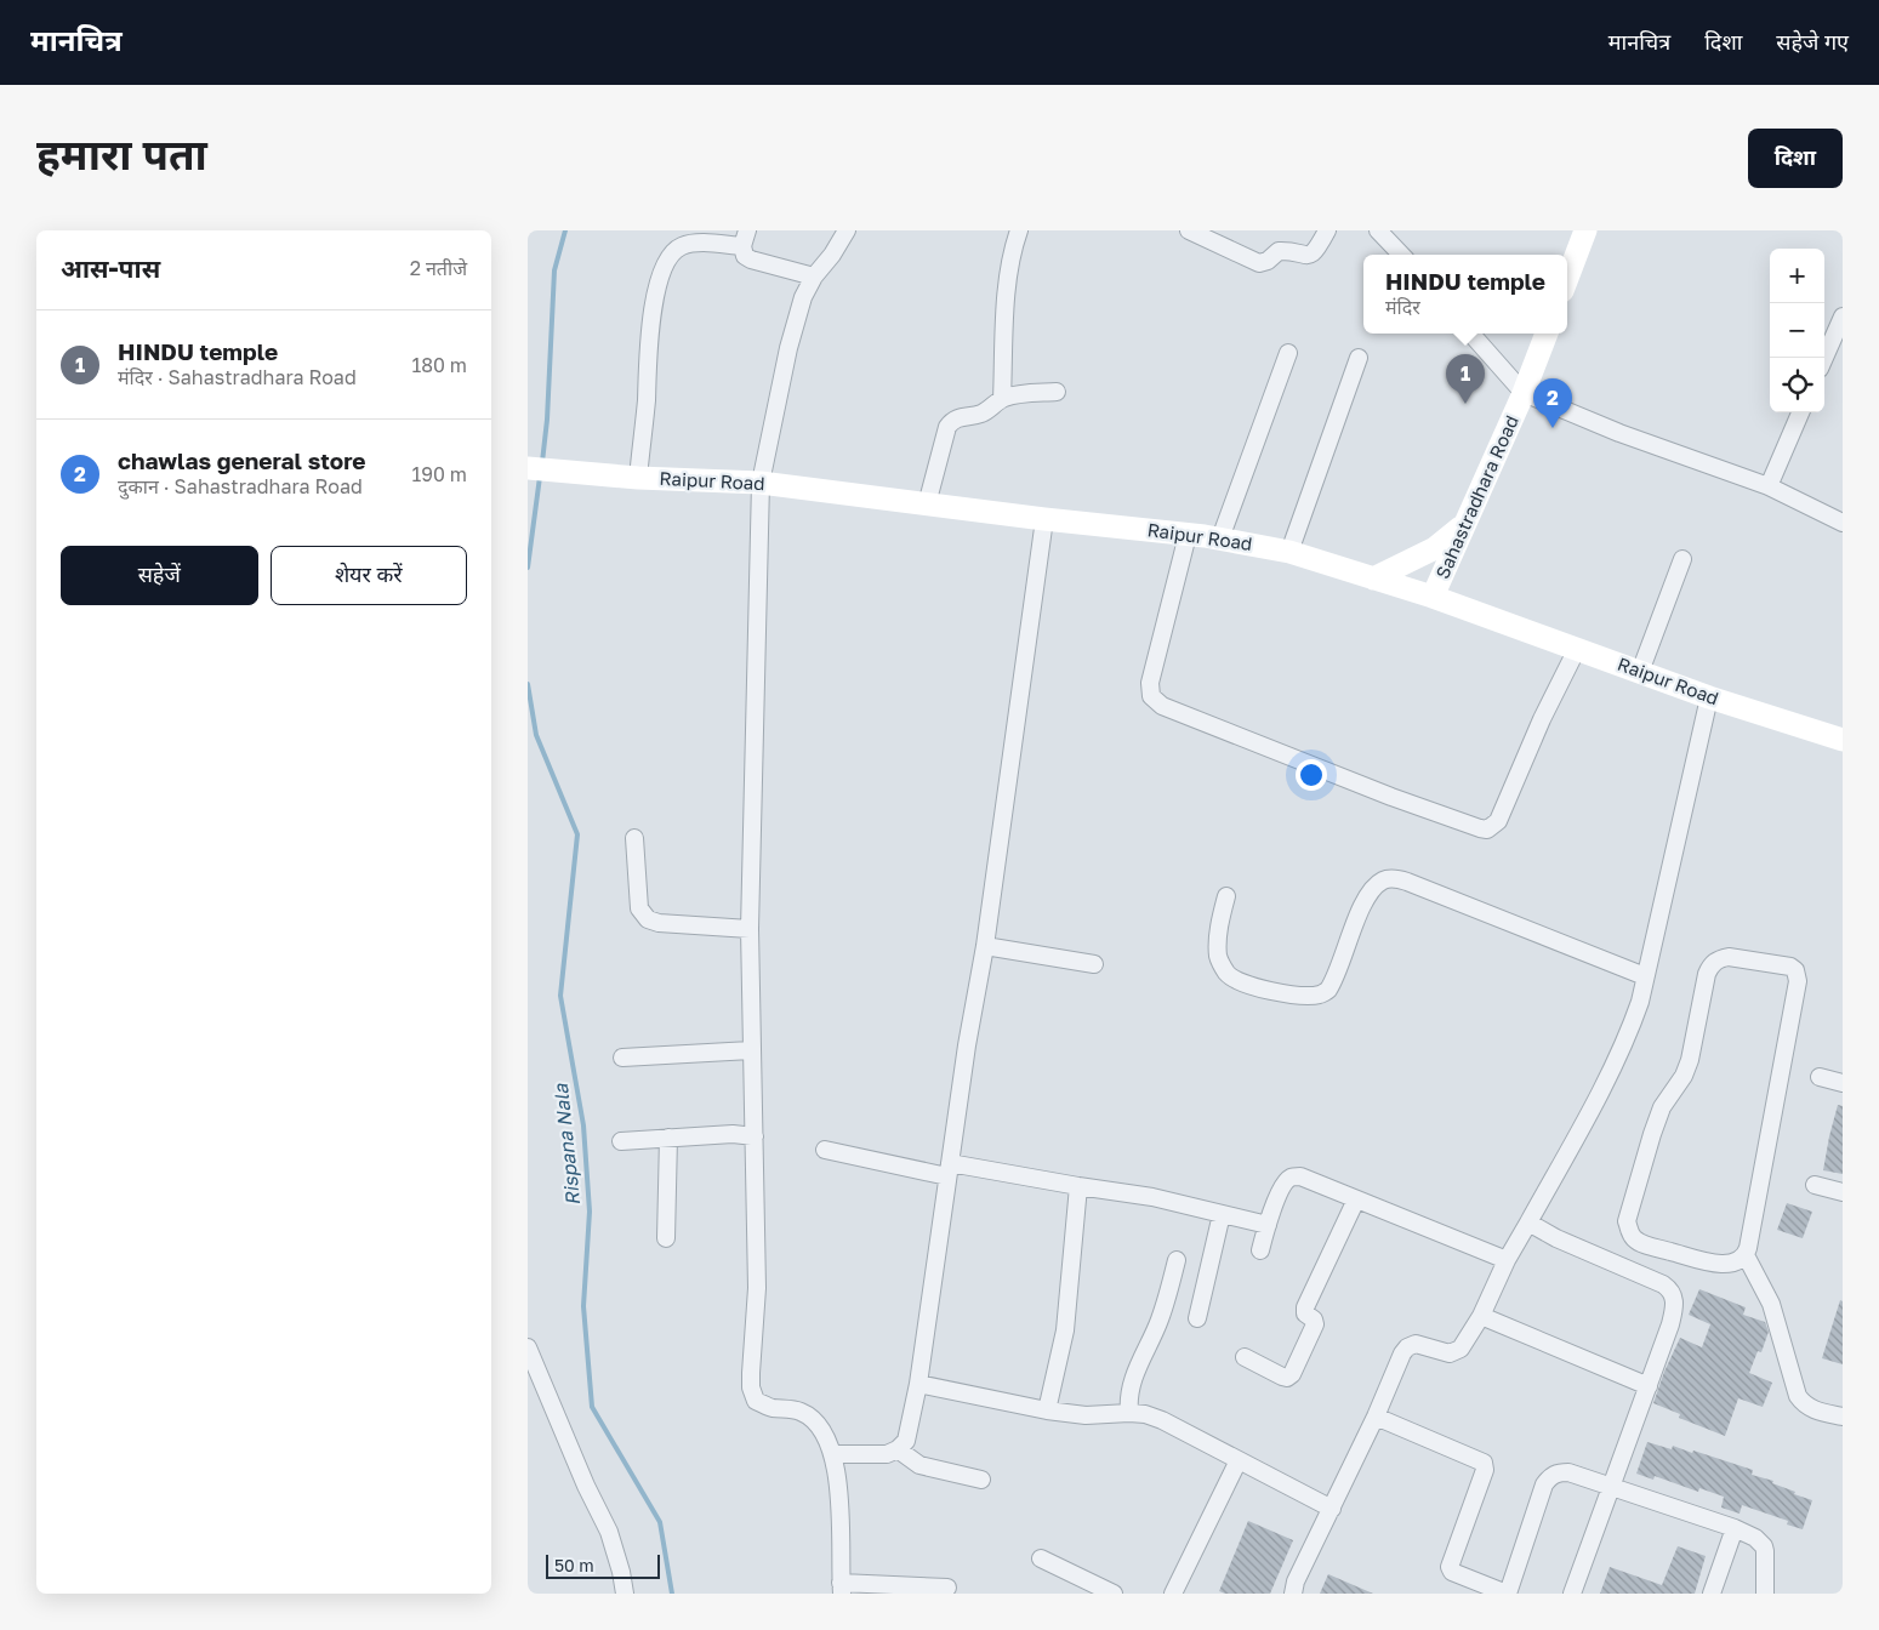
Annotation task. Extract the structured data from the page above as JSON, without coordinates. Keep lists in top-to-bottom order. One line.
{"streets":{"main road":["Raipur Road","Sahastradhara Road"]},"crossings":[["Raipur Road","Sahastradhara Road"]],"water":["Rispana Nala"],"scale_bar":"50 m","page":{"header":"मानचित्र","nav":["मानचित्र","दिशा","सहेजे गए"],"title":"हमारा पता","buttons":["दिशा",["सहेजें","शेयर करें"]],"heading":["आस-पास","2 नतीजे"],"map_buttons":["+","−"],"popup":["HINDU temple","मंदिर"],"list":[{"mark":"1","name":"HINDU temple","note":"मंदिर · Sahastradhara Road","value":"180 m"},{"mark":"2","name":"chawlas general store","note":"दुकान · Sahastradhara Road","value":"190 m"}],"pins":["1","2"],"scale":"50 m"}}
